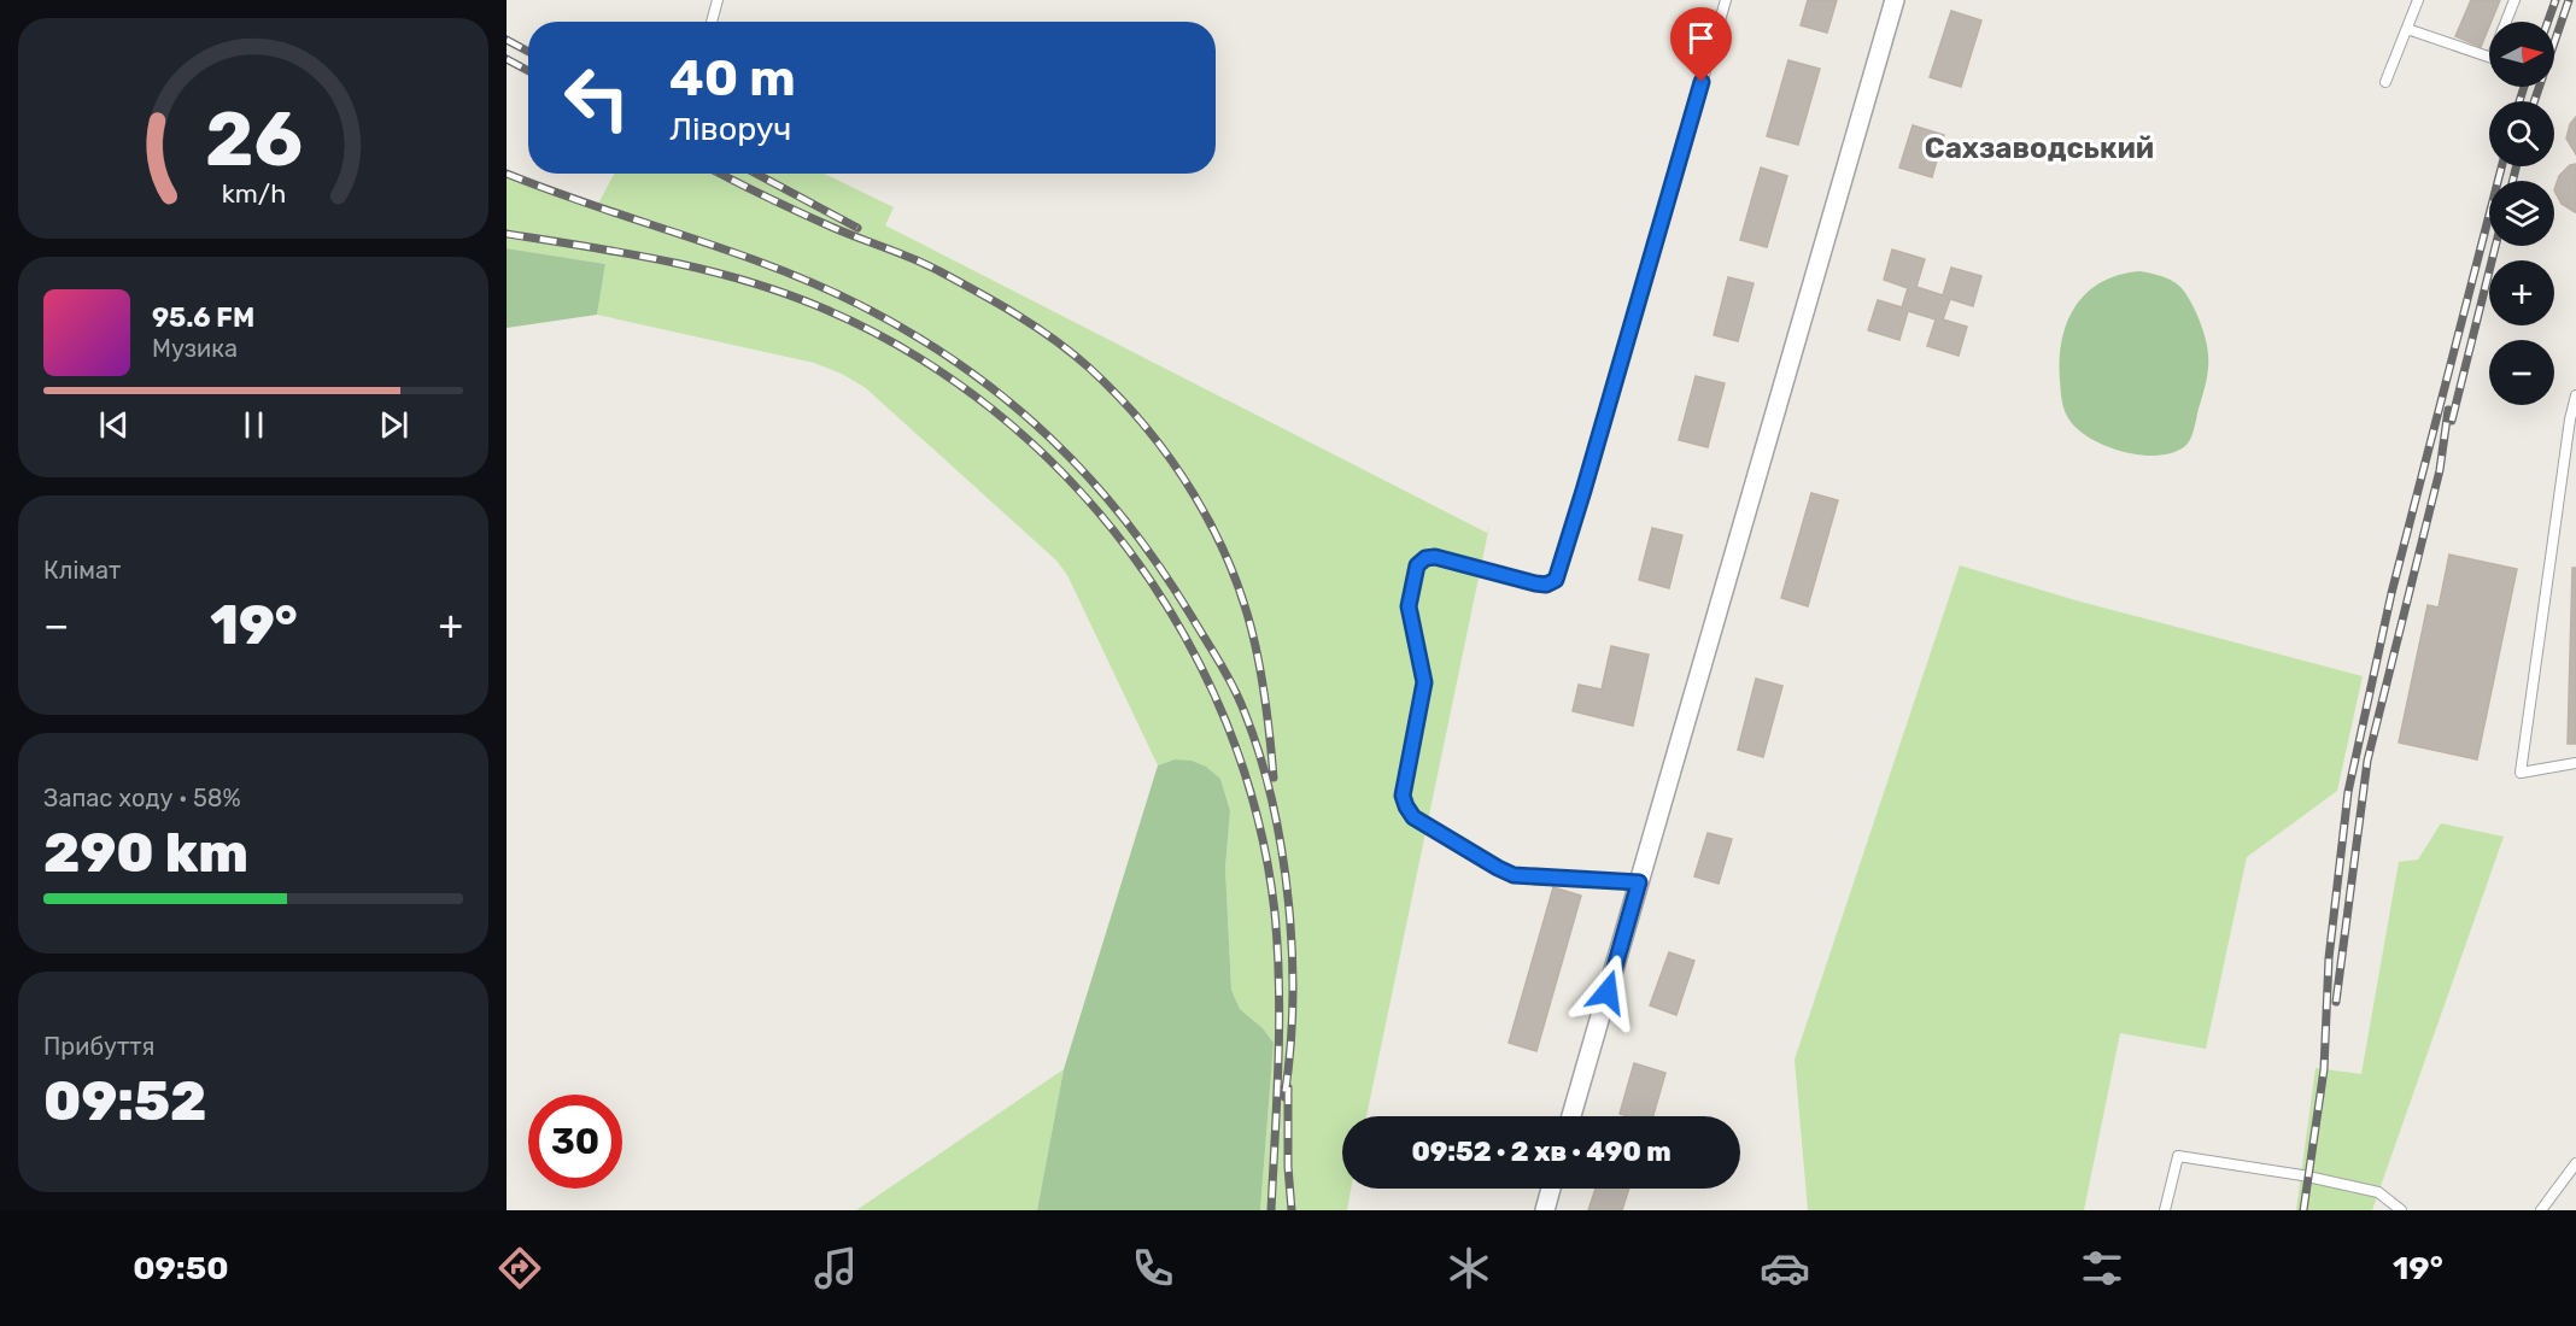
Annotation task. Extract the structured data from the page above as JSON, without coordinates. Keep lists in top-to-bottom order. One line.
{"districts":["Сахзаводський"],"north":"right","page":{"map_buttons":["+","−"],"turn":["40 m","Ліворуч"],"song":["95.6 FM","Музика"],"tile":["Клімат",["Запас ходу · 58%","290 km"],["Прибуття","09:52"]],"heat":["−","19°","+"],"limit":"30","trip":"09:52 · 2 хв · 490 m","tabs":["09:50","19°"],"gauge":["26","km/h"]}}
